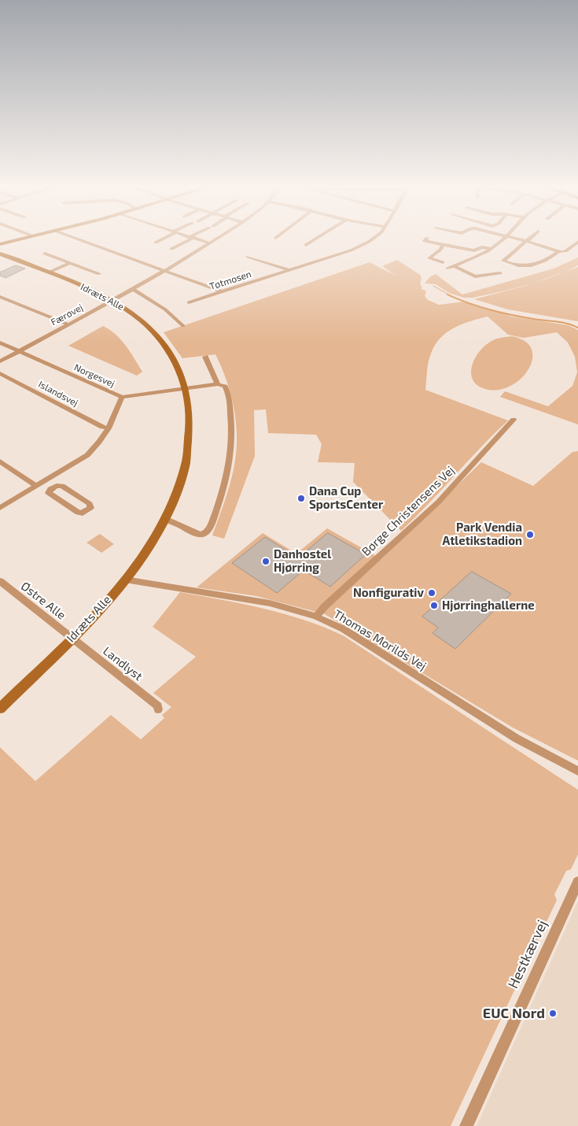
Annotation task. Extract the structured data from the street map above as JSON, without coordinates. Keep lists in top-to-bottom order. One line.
{"streets":{"street":["Tøtmosen","Idræts Alle","Færøvej","Norgesvej","Islandsvej","Børge Christensens Vej","Østre Alle","Thomas Morilds Vej","Landlyst","Hestkærvej"]},"crossings":[["Idræts Alle","Færøvej"],["Idræts Alle","Norgesvej"],["Idræts Alle","Østre Alle"],["Idræts Alle","Thomas Morilds Vej"],["Idræts Alle","Landlyst"],["Færøvej","Norgesvej"],["Børge Christensens Vej","Thomas Morilds Vej"],["Østre Alle","Landlyst"]],"places":["Dana Cup SportsCenter","Park Vendia Atletikstadion","Danhostel Hjørring","Nonfigurativ","Hjørringhallerne","EUC Nord"]}
